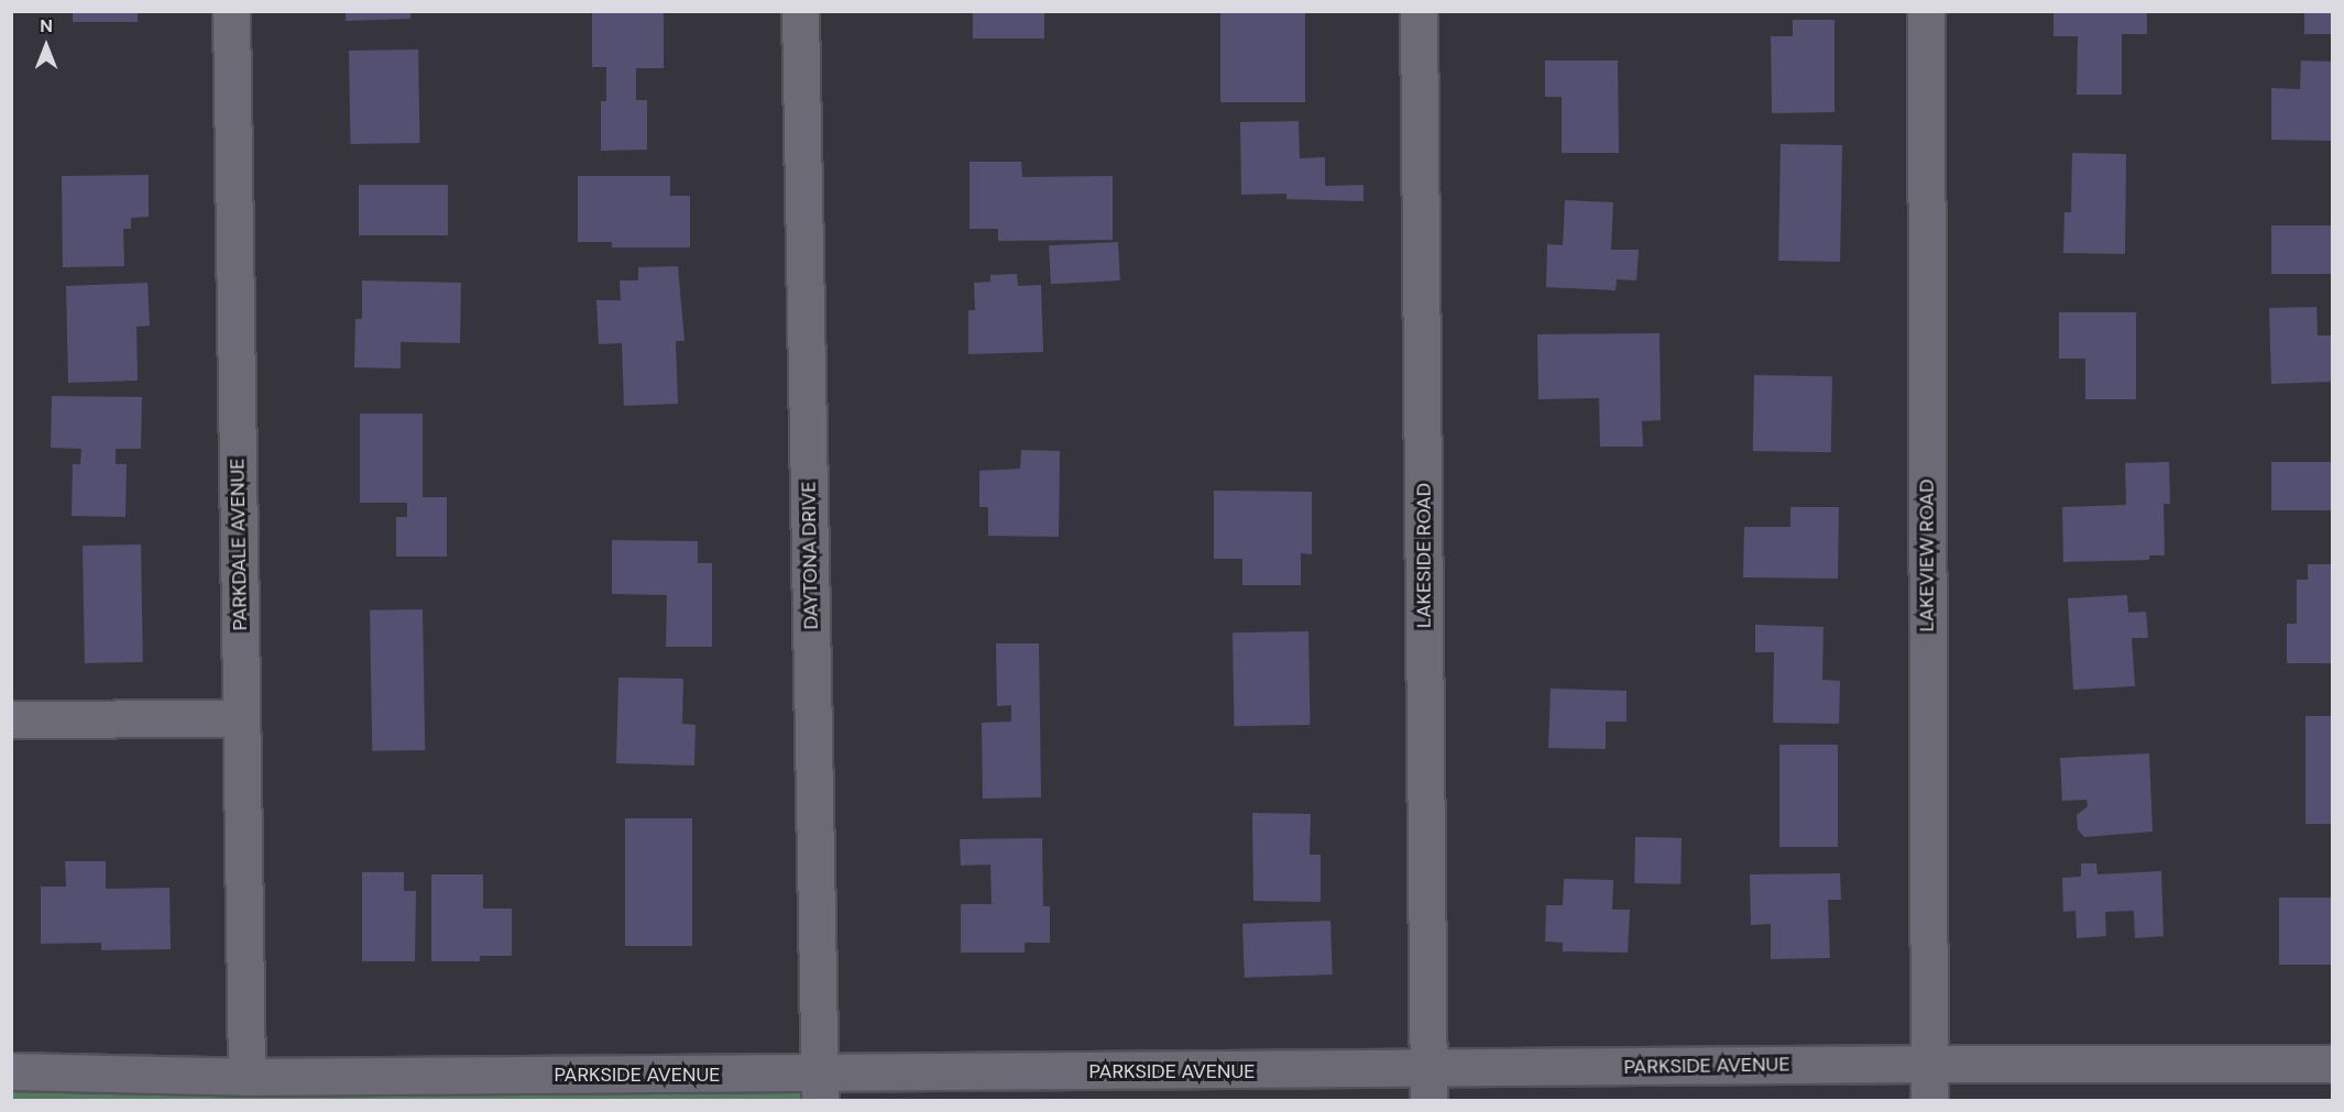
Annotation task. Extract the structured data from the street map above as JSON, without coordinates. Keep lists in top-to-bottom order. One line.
{"streets":{"street":["PARKDALE AVENUE","DAYTONA DRIVE","LAKESIDE ROAD","LAKEVIEW ROAD","PARKSIDE AVENUE"]},"crossings":[["PARKDALE AVENUE","PARKSIDE AVENUE"],["DAYTONA DRIVE","PARKSIDE AVENUE"],["LAKESIDE ROAD","PARKSIDE AVENUE"],["LAKEVIEW ROAD","PARKSIDE AVENUE"]],"north":"top"}
